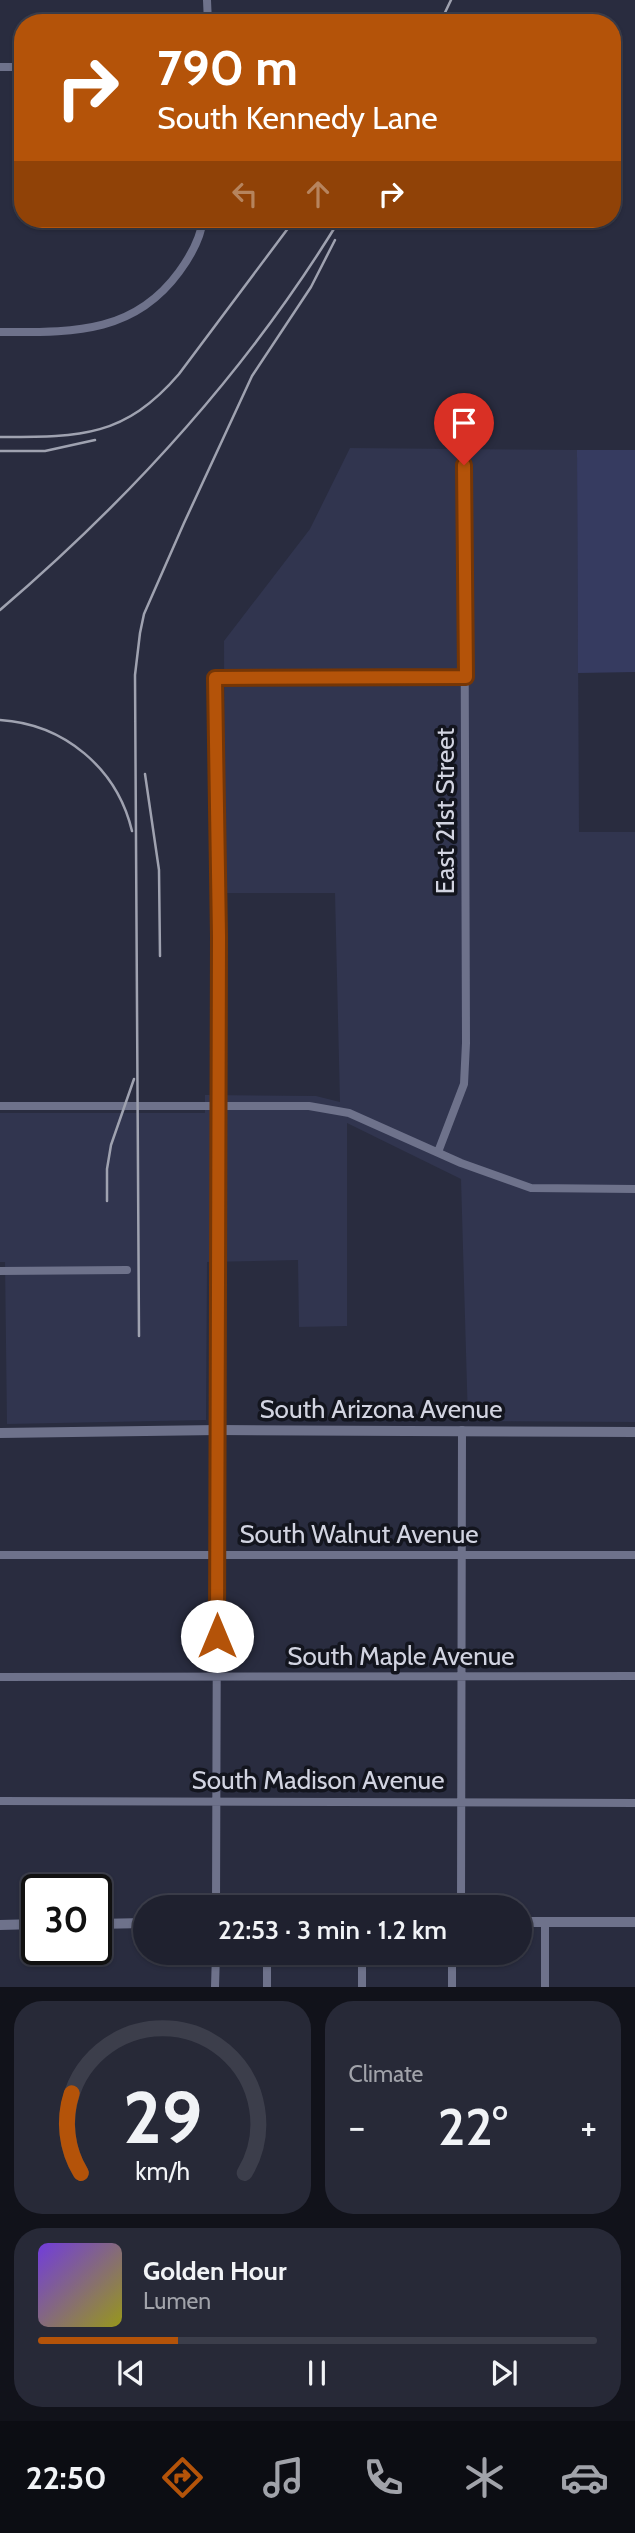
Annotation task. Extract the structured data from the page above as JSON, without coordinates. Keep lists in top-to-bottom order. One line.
{"streets":{"street":["East 21st Street","South Arizona Avenue","South Walnut Avenue","South Maple Avenue","South Madison Avenue"]},"page":{"turn":["790 m","South Kennedy Lane"],"limit":"30","trip":"22:53 · 3 min · 1.2 km","tile":"Climate","heat":["−","22°","+"],"song":["Golden Hour","Lumen"],"tabs":"22:50","gauge":["29","km/h"]}}
